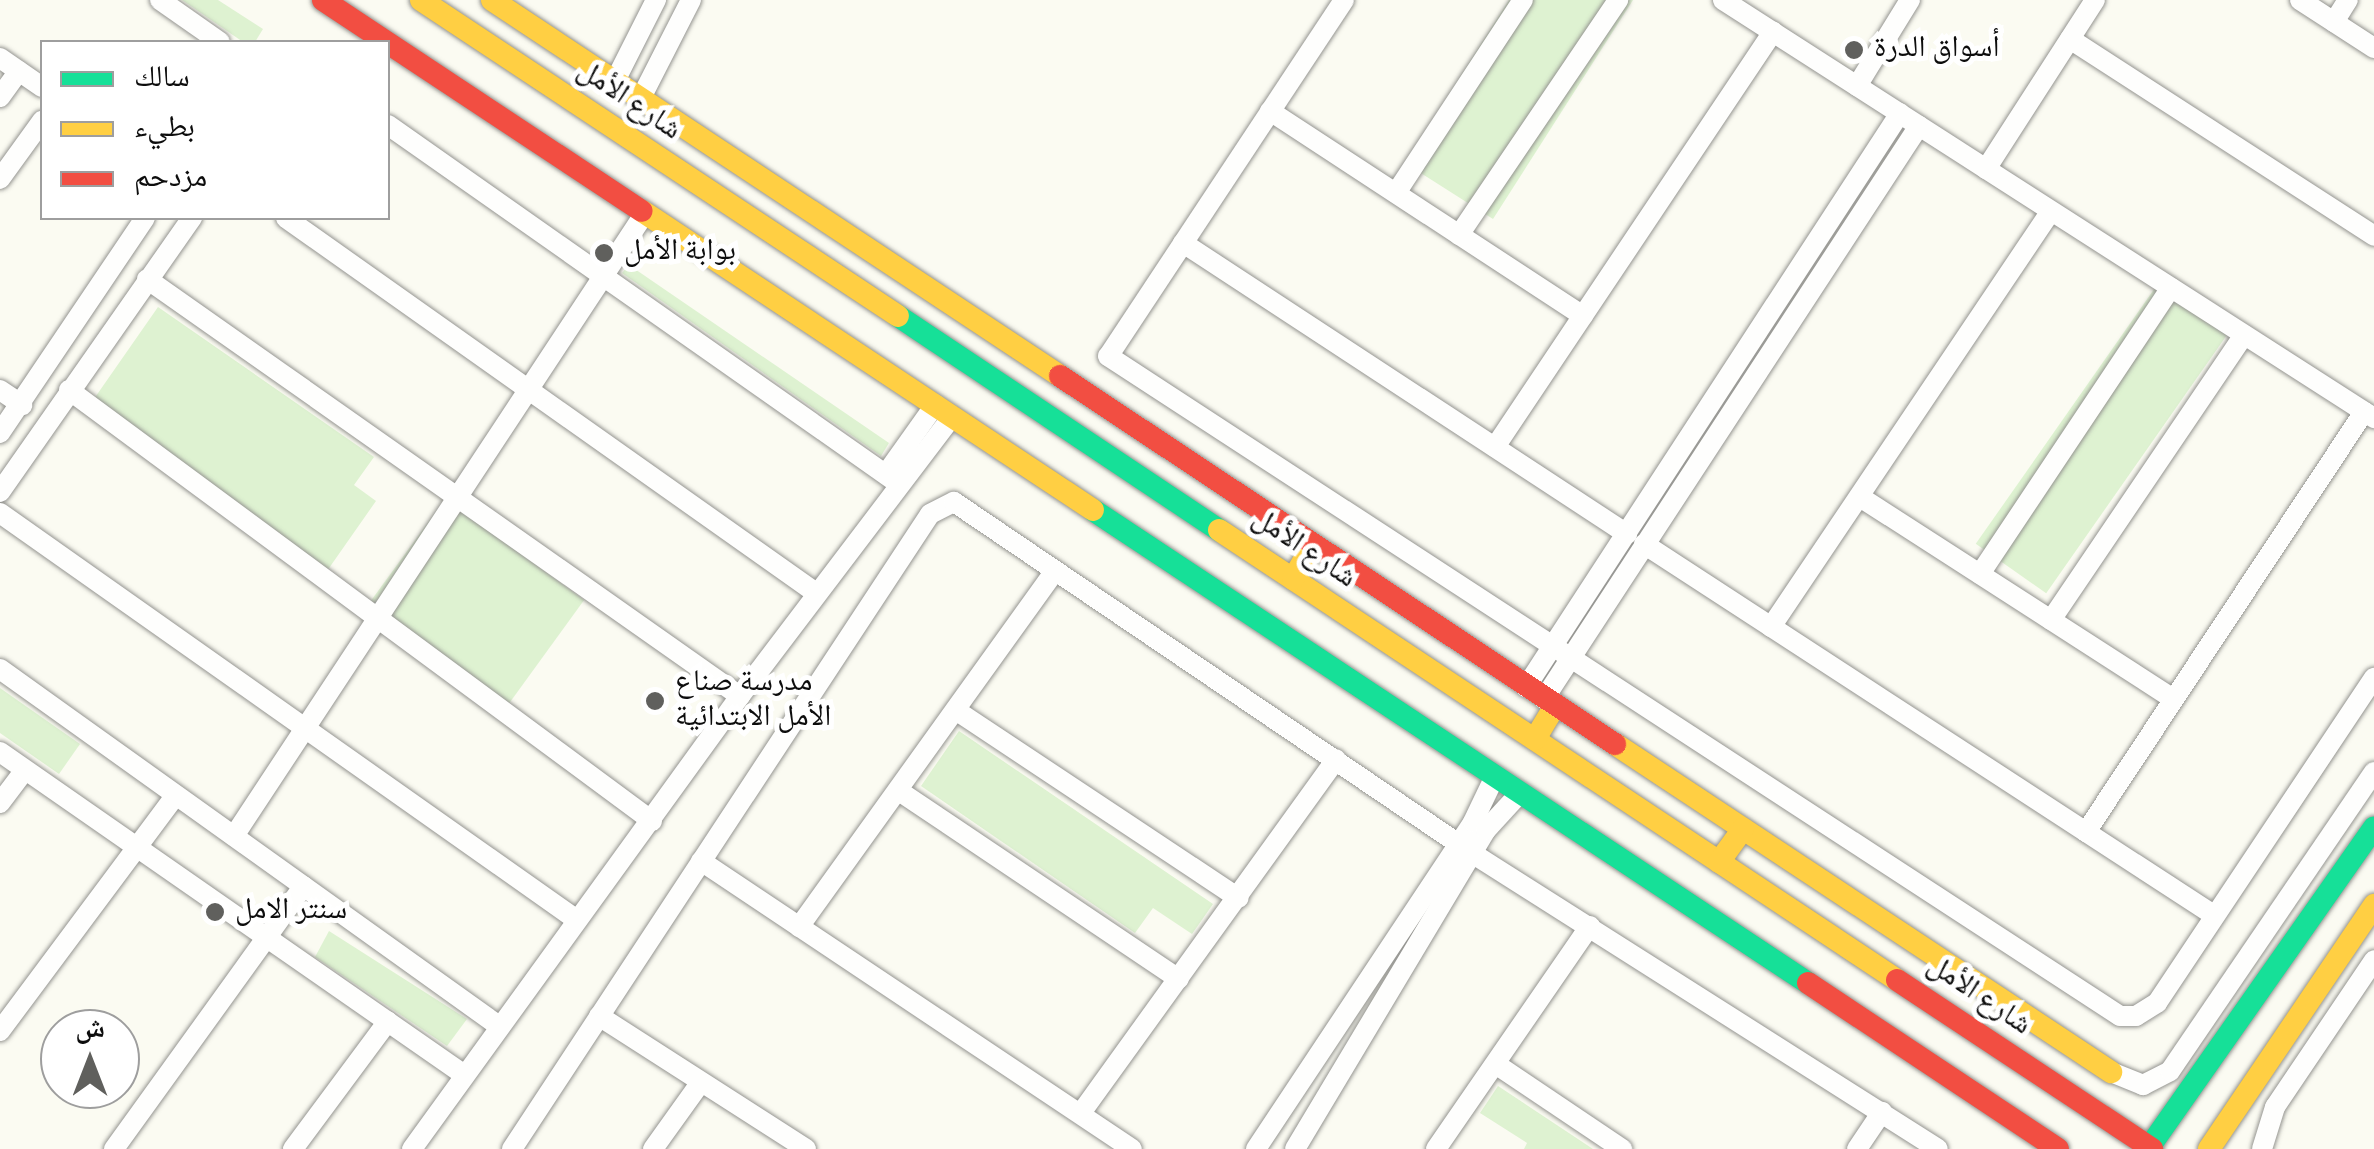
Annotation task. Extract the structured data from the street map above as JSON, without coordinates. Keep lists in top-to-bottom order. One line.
{"streets":{"main road":["شارع الأمل"]},"places":["أسواق الدرة","بوابة الأمل","مدرسة صناع الأمل الابتدائية","سنتر الامل"],"legend":["سالك","بطيء","مزدحم"],"north":"top"}
